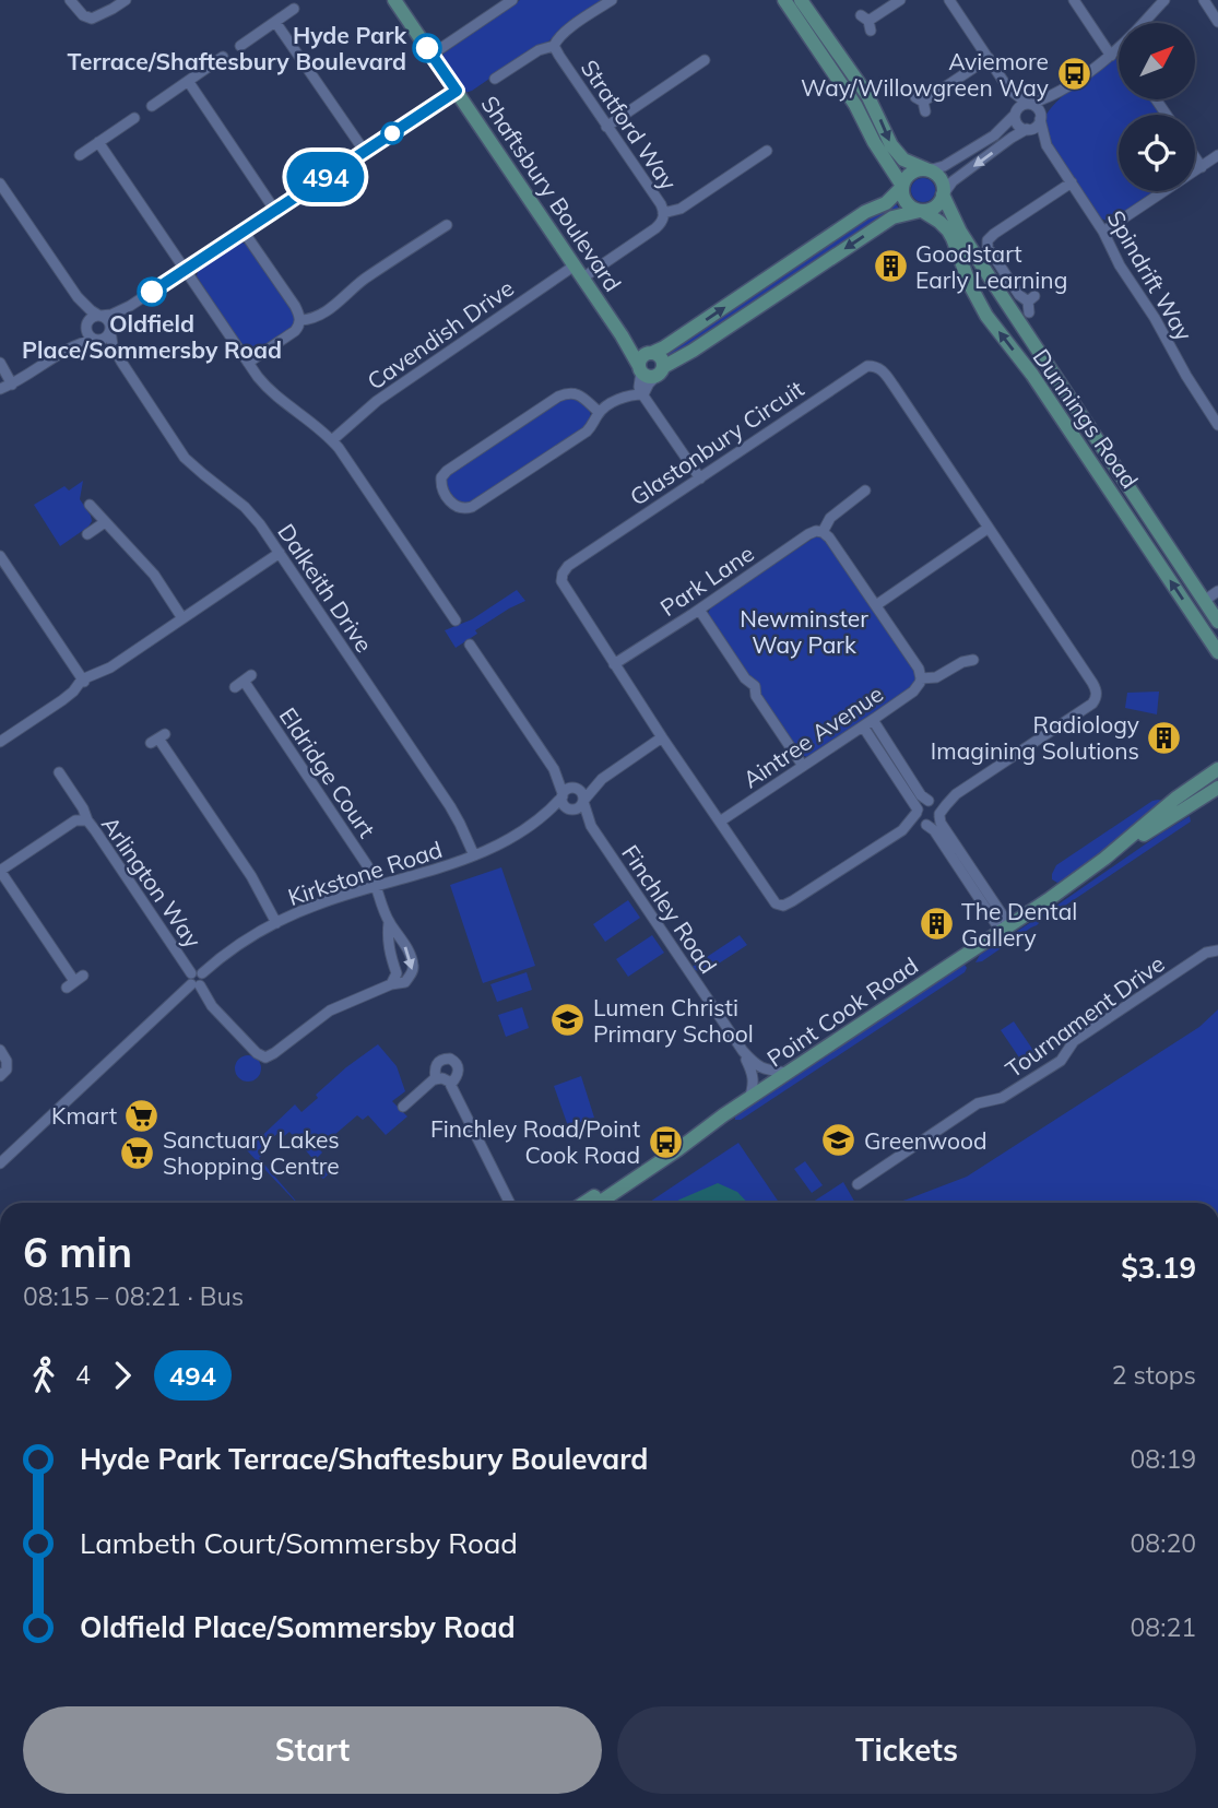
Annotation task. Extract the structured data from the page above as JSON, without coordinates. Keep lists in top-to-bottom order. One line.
{"streets":{"main road":["Shaftsbury Boulevard","Dunnings Road","Point Cook Road"],"street":["Stratford Way","Spindrift Way","Cavendish Drive","Glastonbury Circuit","Park Lane","Dalkeith Drive","Aintree Avenue","Eldridge Court","Kirkstone Road","Arlington Way","Finchley Road","Tournament Drive"]},"crossings":[["Stratford Way","Shaftsbury Boulevard"],["Stratford Way","Cavendish Drive"],["Shaftsbury Boulevard","Cavendish Drive"],["Glastonbury Circuit","Park Lane"],["Glastonbury Circuit","Aintree Avenue"],["Dalkeith Drive","Kirkstone Road"],["Eldridge Court","Kirkstone Road"],["Kirkstone Road","Arlington Way"],["Kirkstone Road","Finchley Road"],["Finchley Road","Point Cook Road"]],"parks":["Newminster Way Park"],"places":{"other":["Hyde Park Terrace/Shaftesbury Boulevard","Oldfield Place/Sommersby Road"],"bus stop":["Aviemore Way/Willowgreen Way","Finchley Road/Point Cook Road"],"building":["Goodstart Early Learning","Radiology Imagining Solutions","The Dental Gallery"],"school or university":["Lumen Christi Primary School","Greenwood"],"supermarket":["Kmart","Sanctuary Lakes Shopping Centre"]},"lines":["bus line 494"],"north":"top right","page":{"on_map":"494","heading":["6 min","08:15 – 08:21 · Bus","$3.19"],"legs":["4","494","2 stops"],"list":[{"name":"Hyde Park Terrace/Shaftesbury Boulevard","value":"08:19"},{"name":"Lambeth Court/Sommersby Road","value":"08:20"},{"name":"Oldfield Place/Sommersby Road","value":"08:21"}],"buttons":["Start","Tickets"]}}
